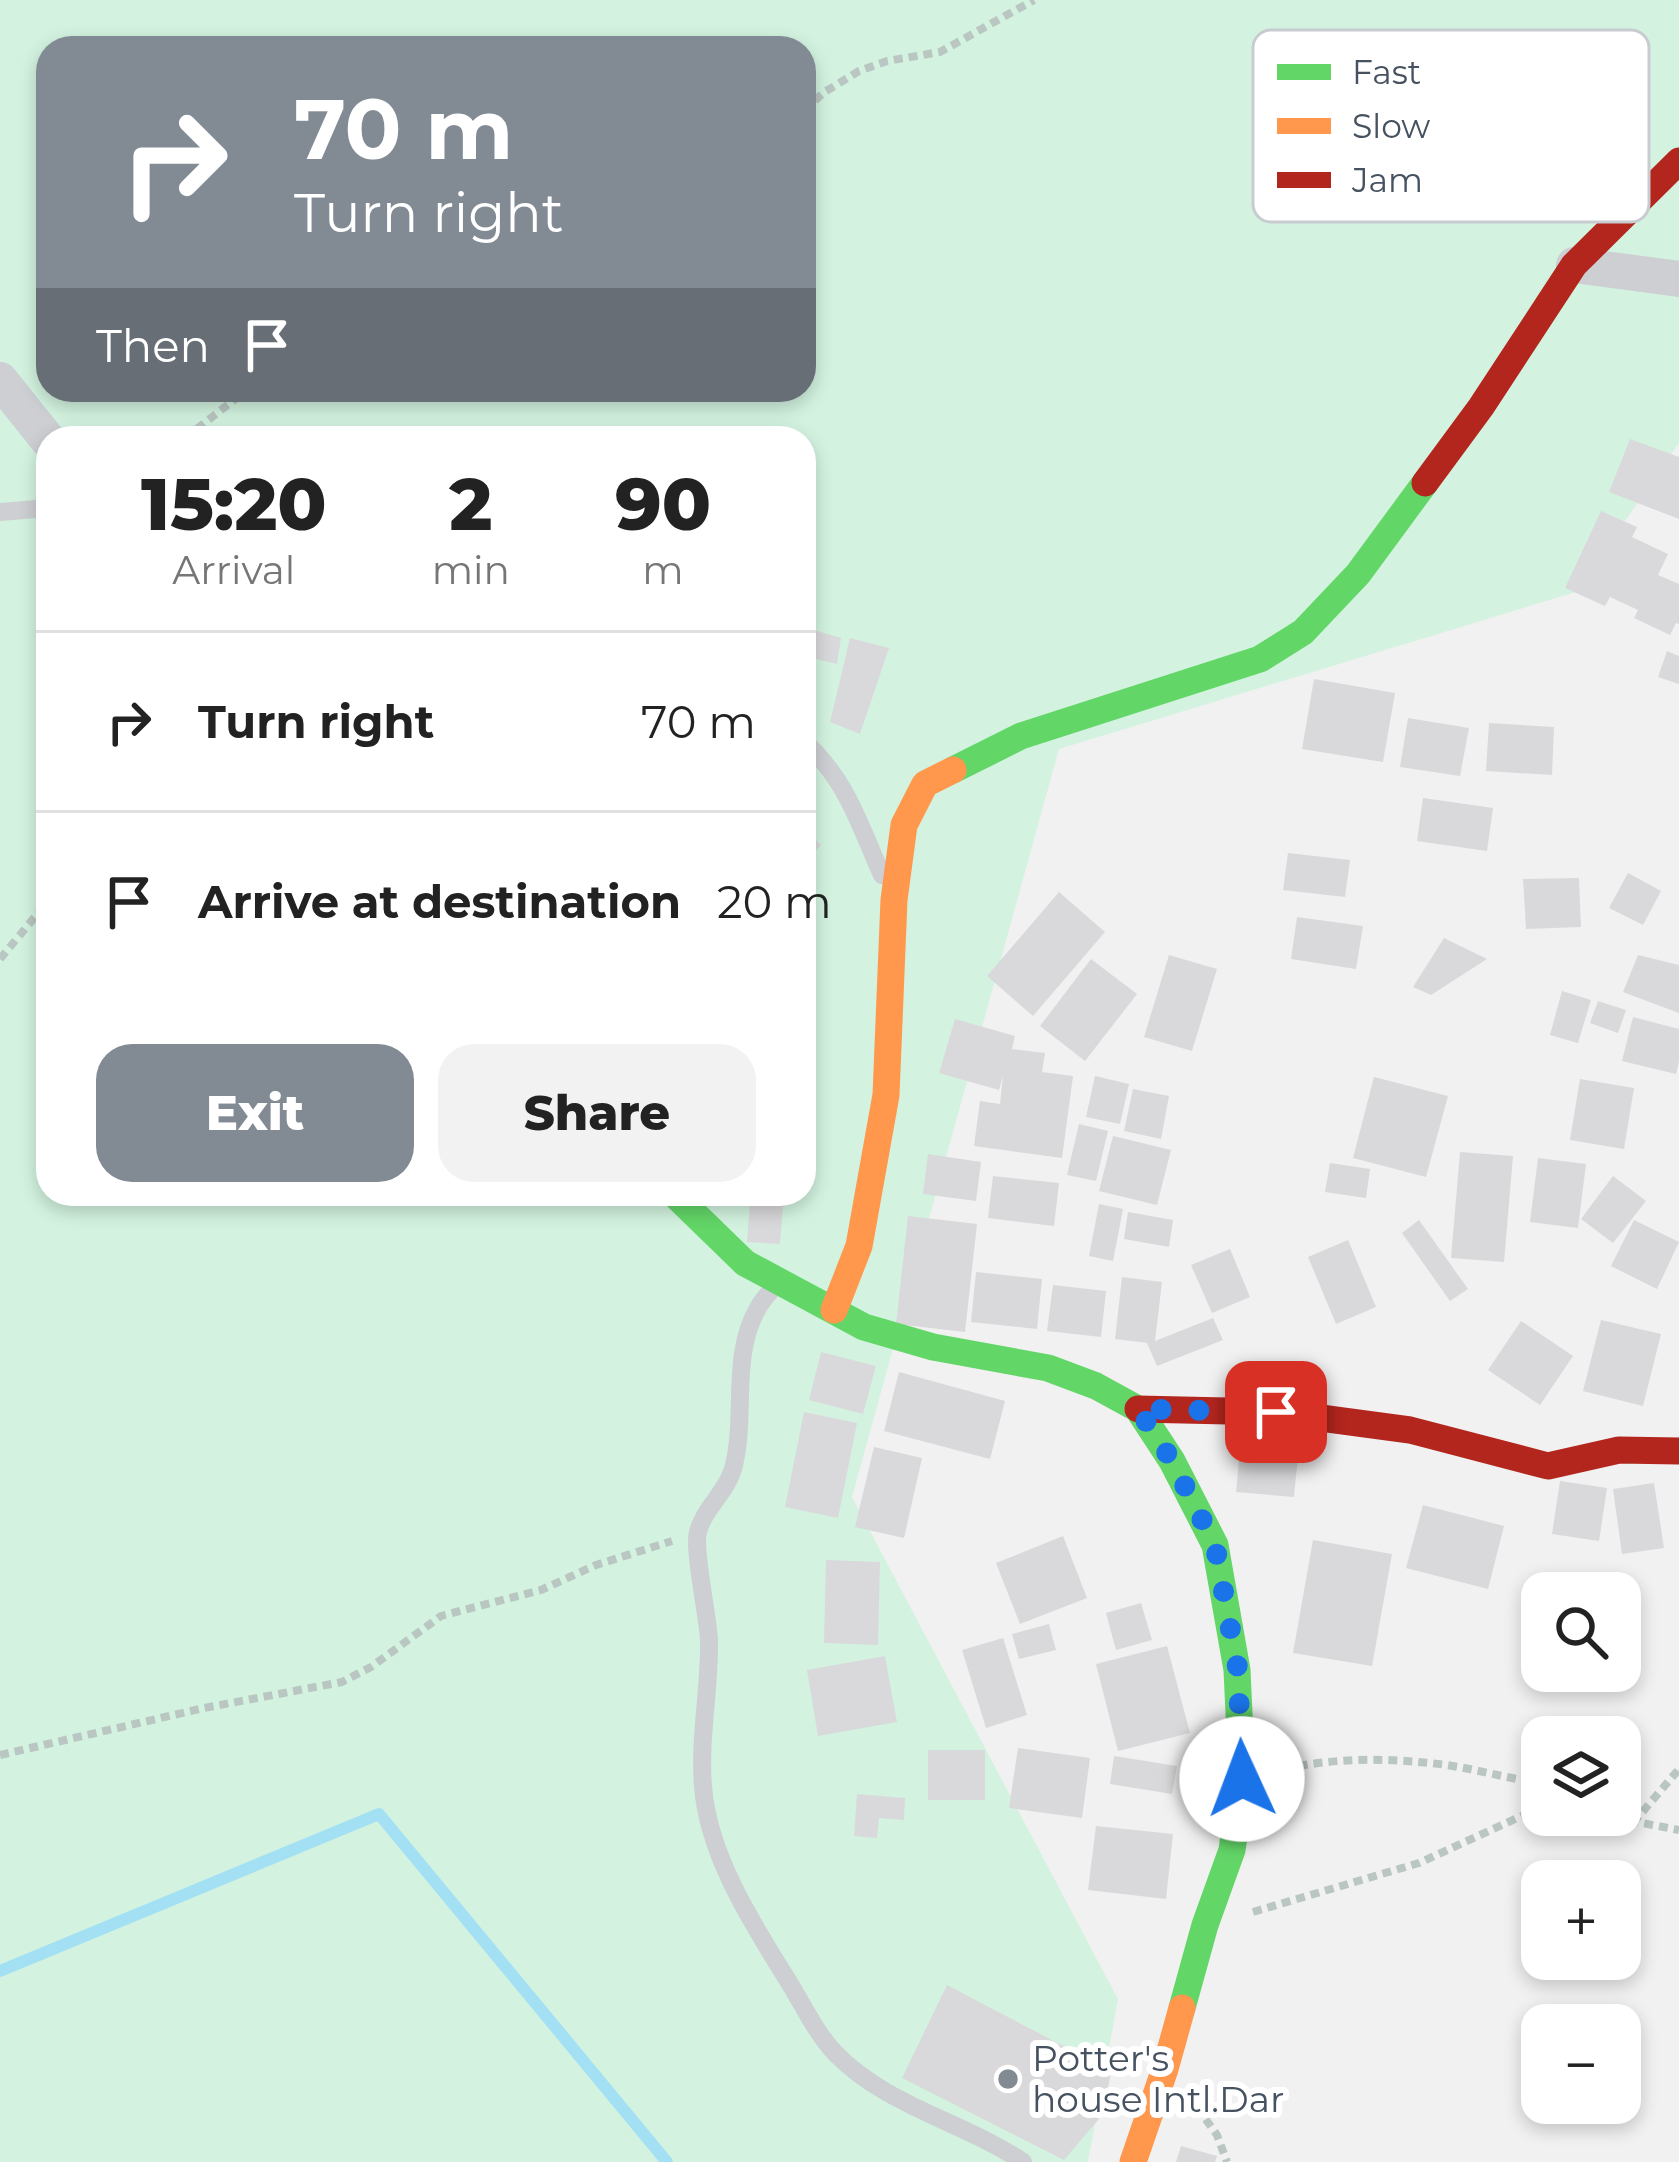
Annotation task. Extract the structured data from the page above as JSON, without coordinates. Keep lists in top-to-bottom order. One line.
{"places":["Potter's house Intl.Dar"],"legend":["Fast","Slow","Jam"],"page":{"turn":["70 m","Turn right"],"then":"Then","eta":["15:20","Arrival","2","min","90","m"],"list":[{"name":"Turn right","value":"70 m"},{"name":"Arrive at destination","value":"20 m"}],"buttons":["Exit","Share"],"map_buttons":["+","−"]}}
